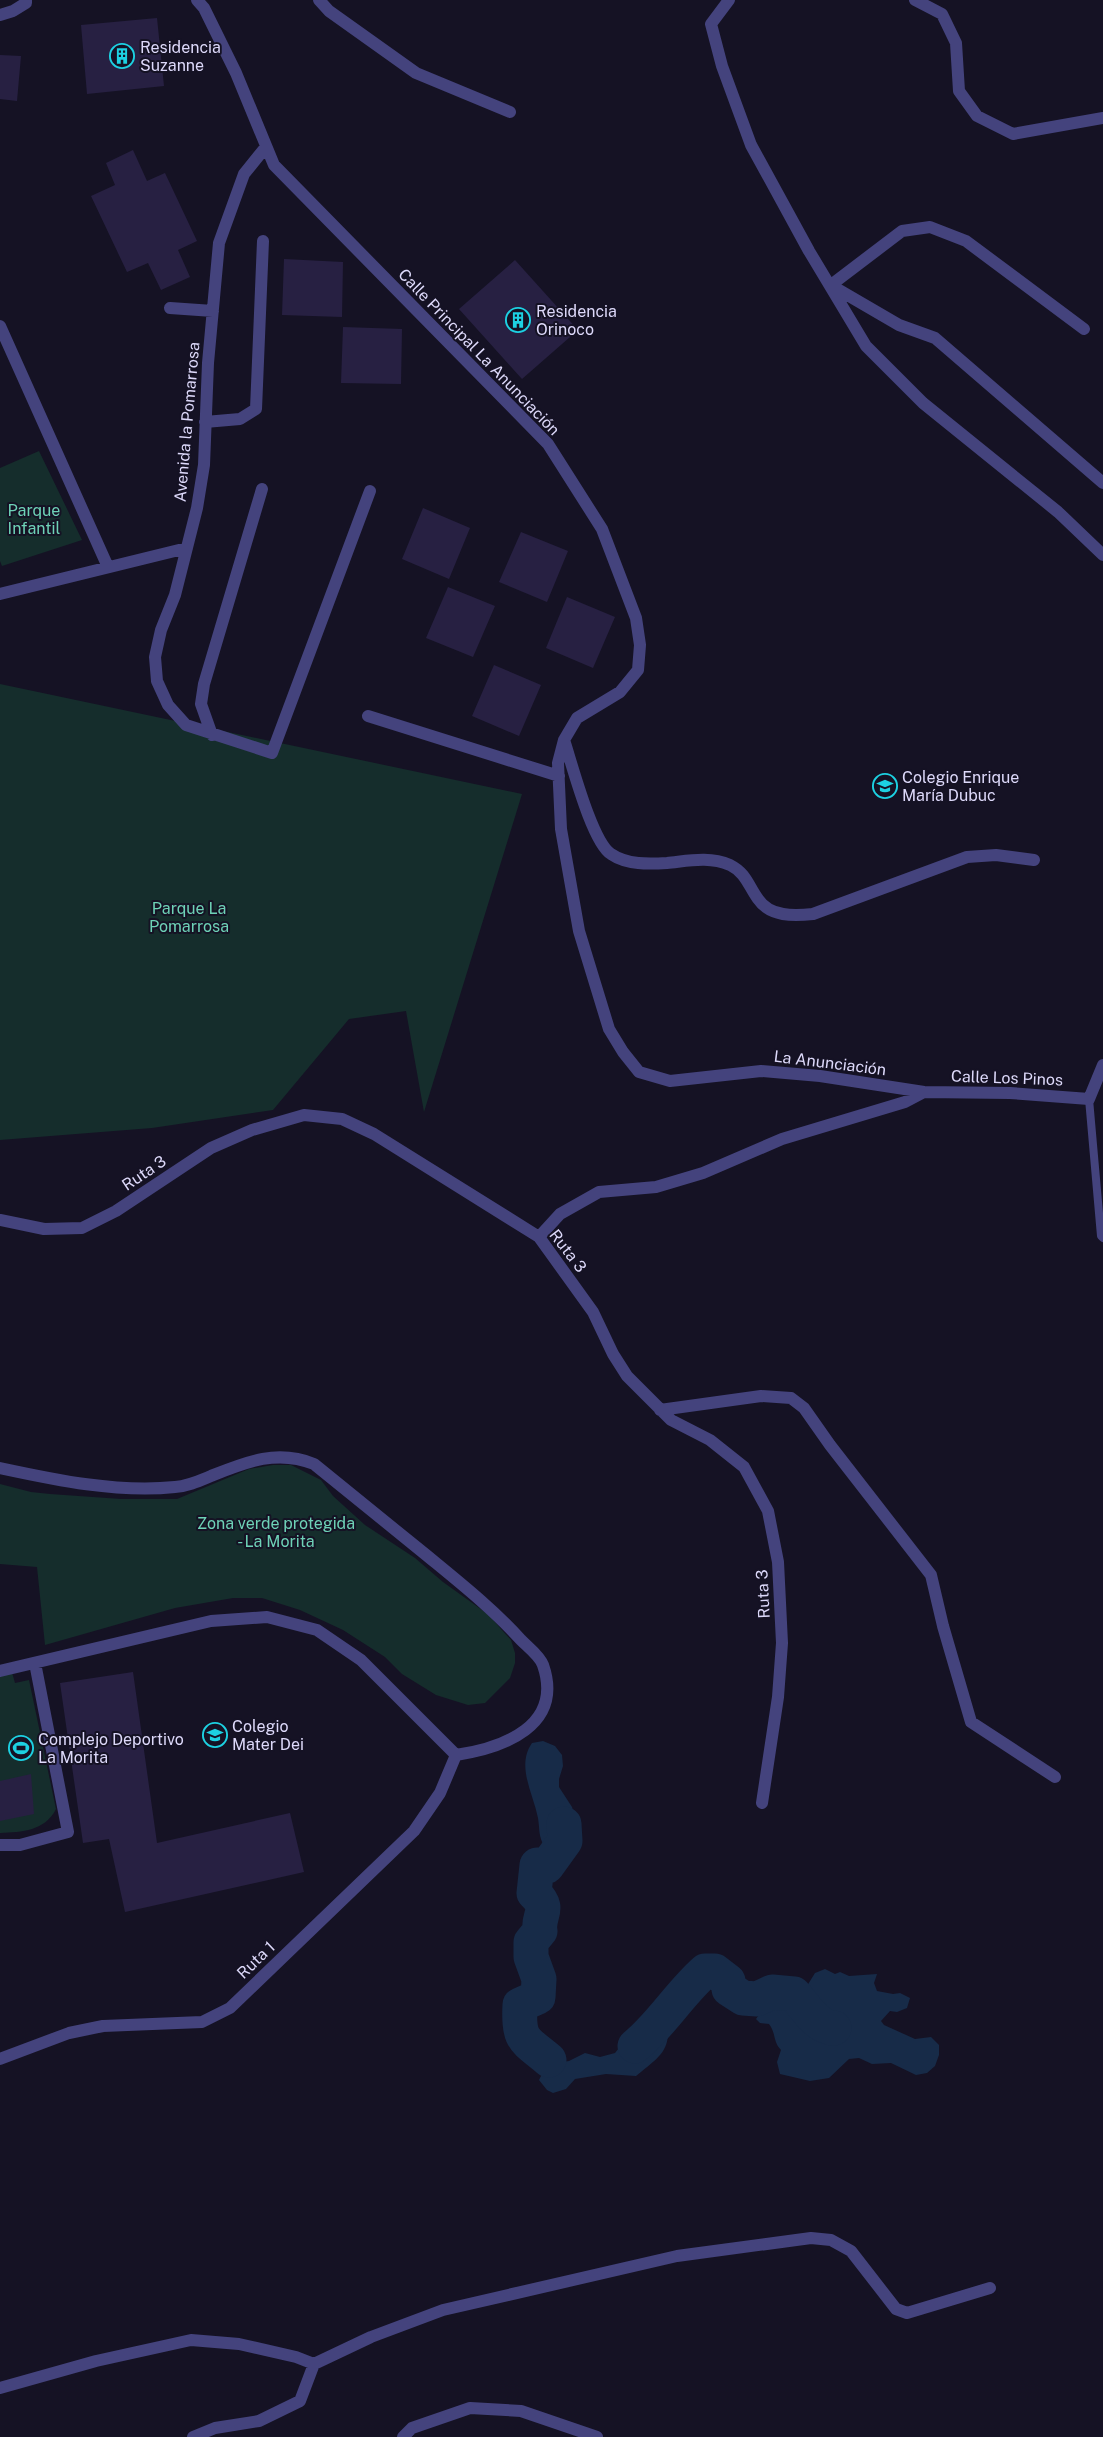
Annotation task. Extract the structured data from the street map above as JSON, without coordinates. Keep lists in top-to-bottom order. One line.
{"streets":{"street":["Calle Principal La Anunciación","Avenida la Pomarrosa","La Anunciación","Calle Los Pinos","Ruta 3","Ruta 1"]},"crossings":[["Calle Principal La Anunciación","Avenida la Pomarrosa"],["Calle Principal La Anunciación","La Anunciación"],["La Anunciación","Calle Los Pinos"]],"parks":["Parque Infantil","Parque La Pomarrosa","Zona verde protegida - La Morita"],"places":{"building":["Residencia Suzanne","Residencia Orinoco"],"school or university":["Colegio Enrique María Dubuc","Colegio Mater Dei"],"sports":["Complejo Deportivo La Morita"]}}
